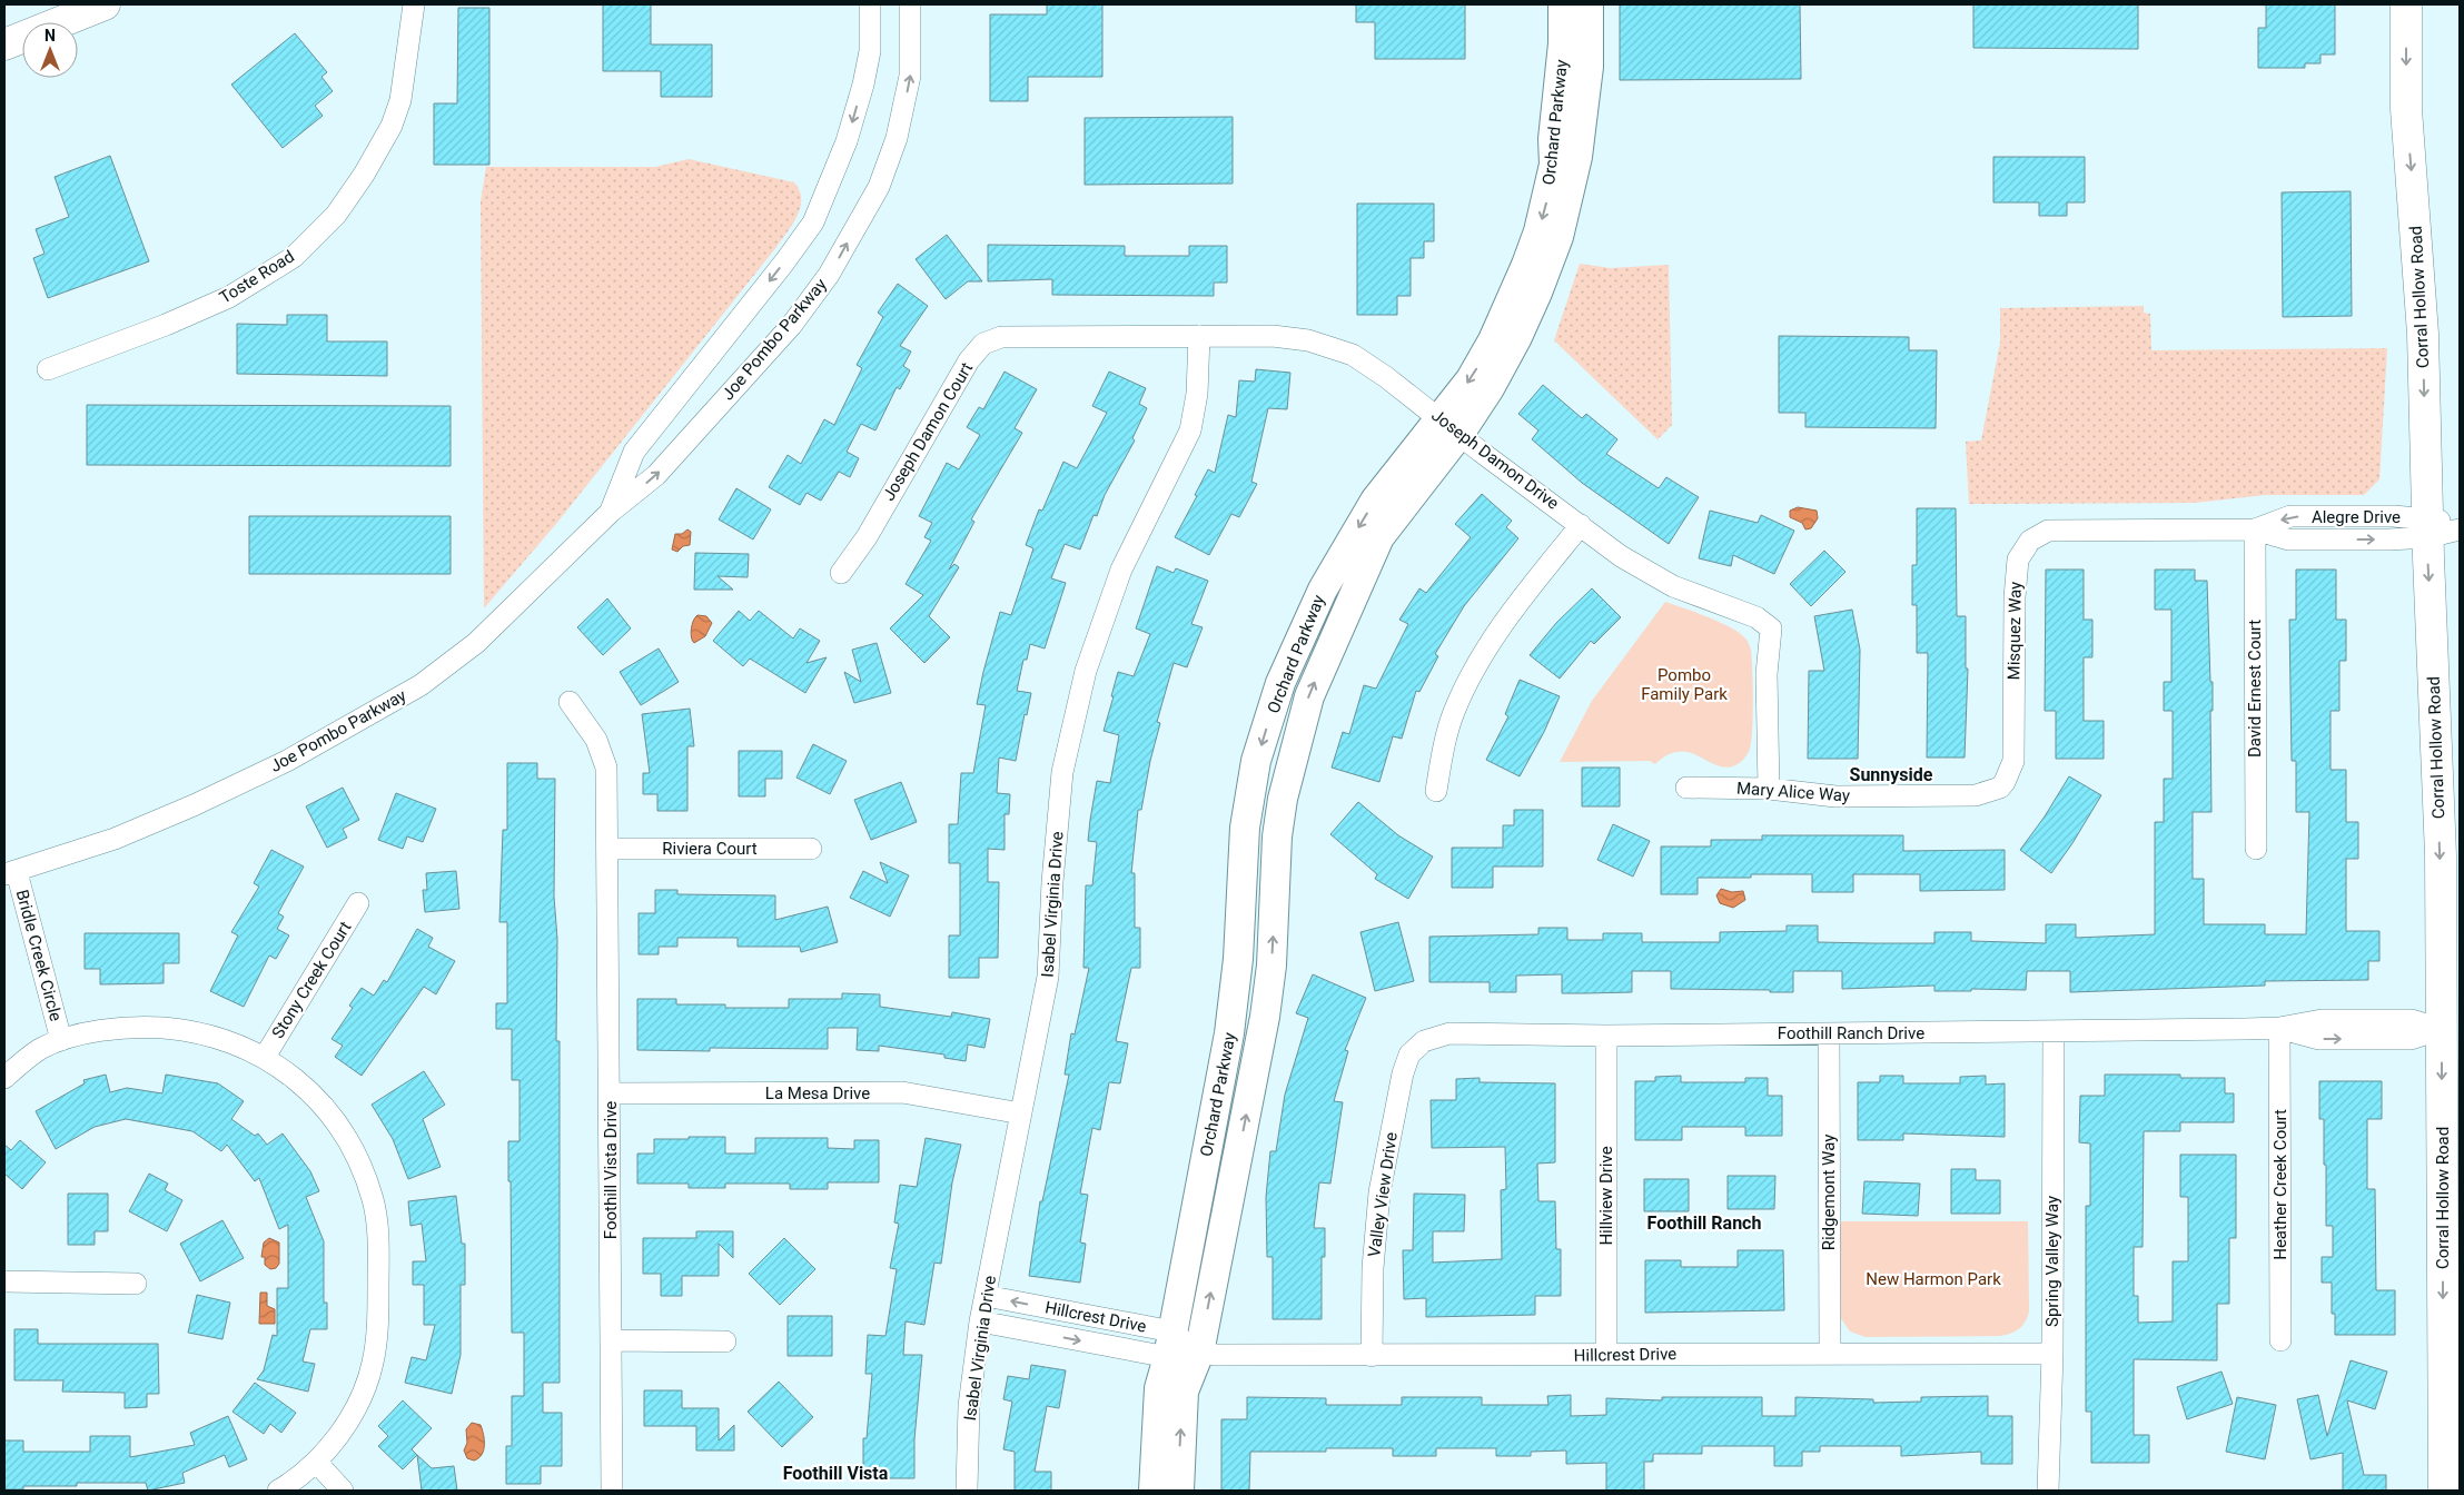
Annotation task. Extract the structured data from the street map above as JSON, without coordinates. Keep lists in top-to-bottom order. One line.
{"streets":{"main road":["Corral Hollow Road"],"street":["Orchard Parkway","Toste Road","Joe Pombo Parkway","Joseph Damon Court","Joseph Damon Drive","Alegre Drive","Misquez Way","David Ernest Court","Mary Alice Way","Riviera Court","Isabel Virginia Drive","Bridle Creek Circle","Stony Creek Court","Foothill Ranch Drive","La Mesa Drive","Foothill Vista Drive","Heather Creek Court","Ridgemont Way","Valley View Drive","Hillview Drive","Spring Valley Way","Hillcrest Drive"]},"crossings":[["Orchard Parkway","Joseph Damon Drive"],["Orchard Parkway","Hillcrest Drive"],["Corral Hollow Road","Alegre Drive"],["Corral Hollow Road","Foothill Ranch Drive"],["Joe Pombo Parkway","Bridle Creek Circle"],["Joseph Damon Court","Joseph Damon Drive"],["Joseph Damon Drive","Mary Alice Way"],["Joseph Damon Drive","Isabel Virginia Drive"],["Alegre Drive","Misquez Way"],["Alegre Drive","David Ernest Court"],["Misquez Way","Mary Alice Way"],["Riviera Court","Foothill Vista Drive"],["Isabel Virginia Drive","La Mesa Drive"],["Isabel Virginia Drive","Hillcrest Drive"],["Foothill Ranch Drive","Heather Creek Court"],["Foothill Ranch Drive","Ridgemont Way"],["Foothill Ranch Drive","Valley View Drive"],["Foothill Ranch Drive","Hillview Drive"],["Foothill Ranch Drive","Spring Valley Way"],["La Mesa Drive","Foothill Vista Drive"],["Ridgemont Way","Hillcrest Drive"],["Valley View Drive","Hillcrest Drive"],["Hillview Drive","Hillcrest Drive"],["Spring Valley Way","Hillcrest Drive"]],"one_way":["Corral Hollow Road"],"districts":["Sunnyside","Foothill Ranch","Foothill Vista"],"parks":["Pombo Family Park","New Harmon Park"],"north":"top"}
